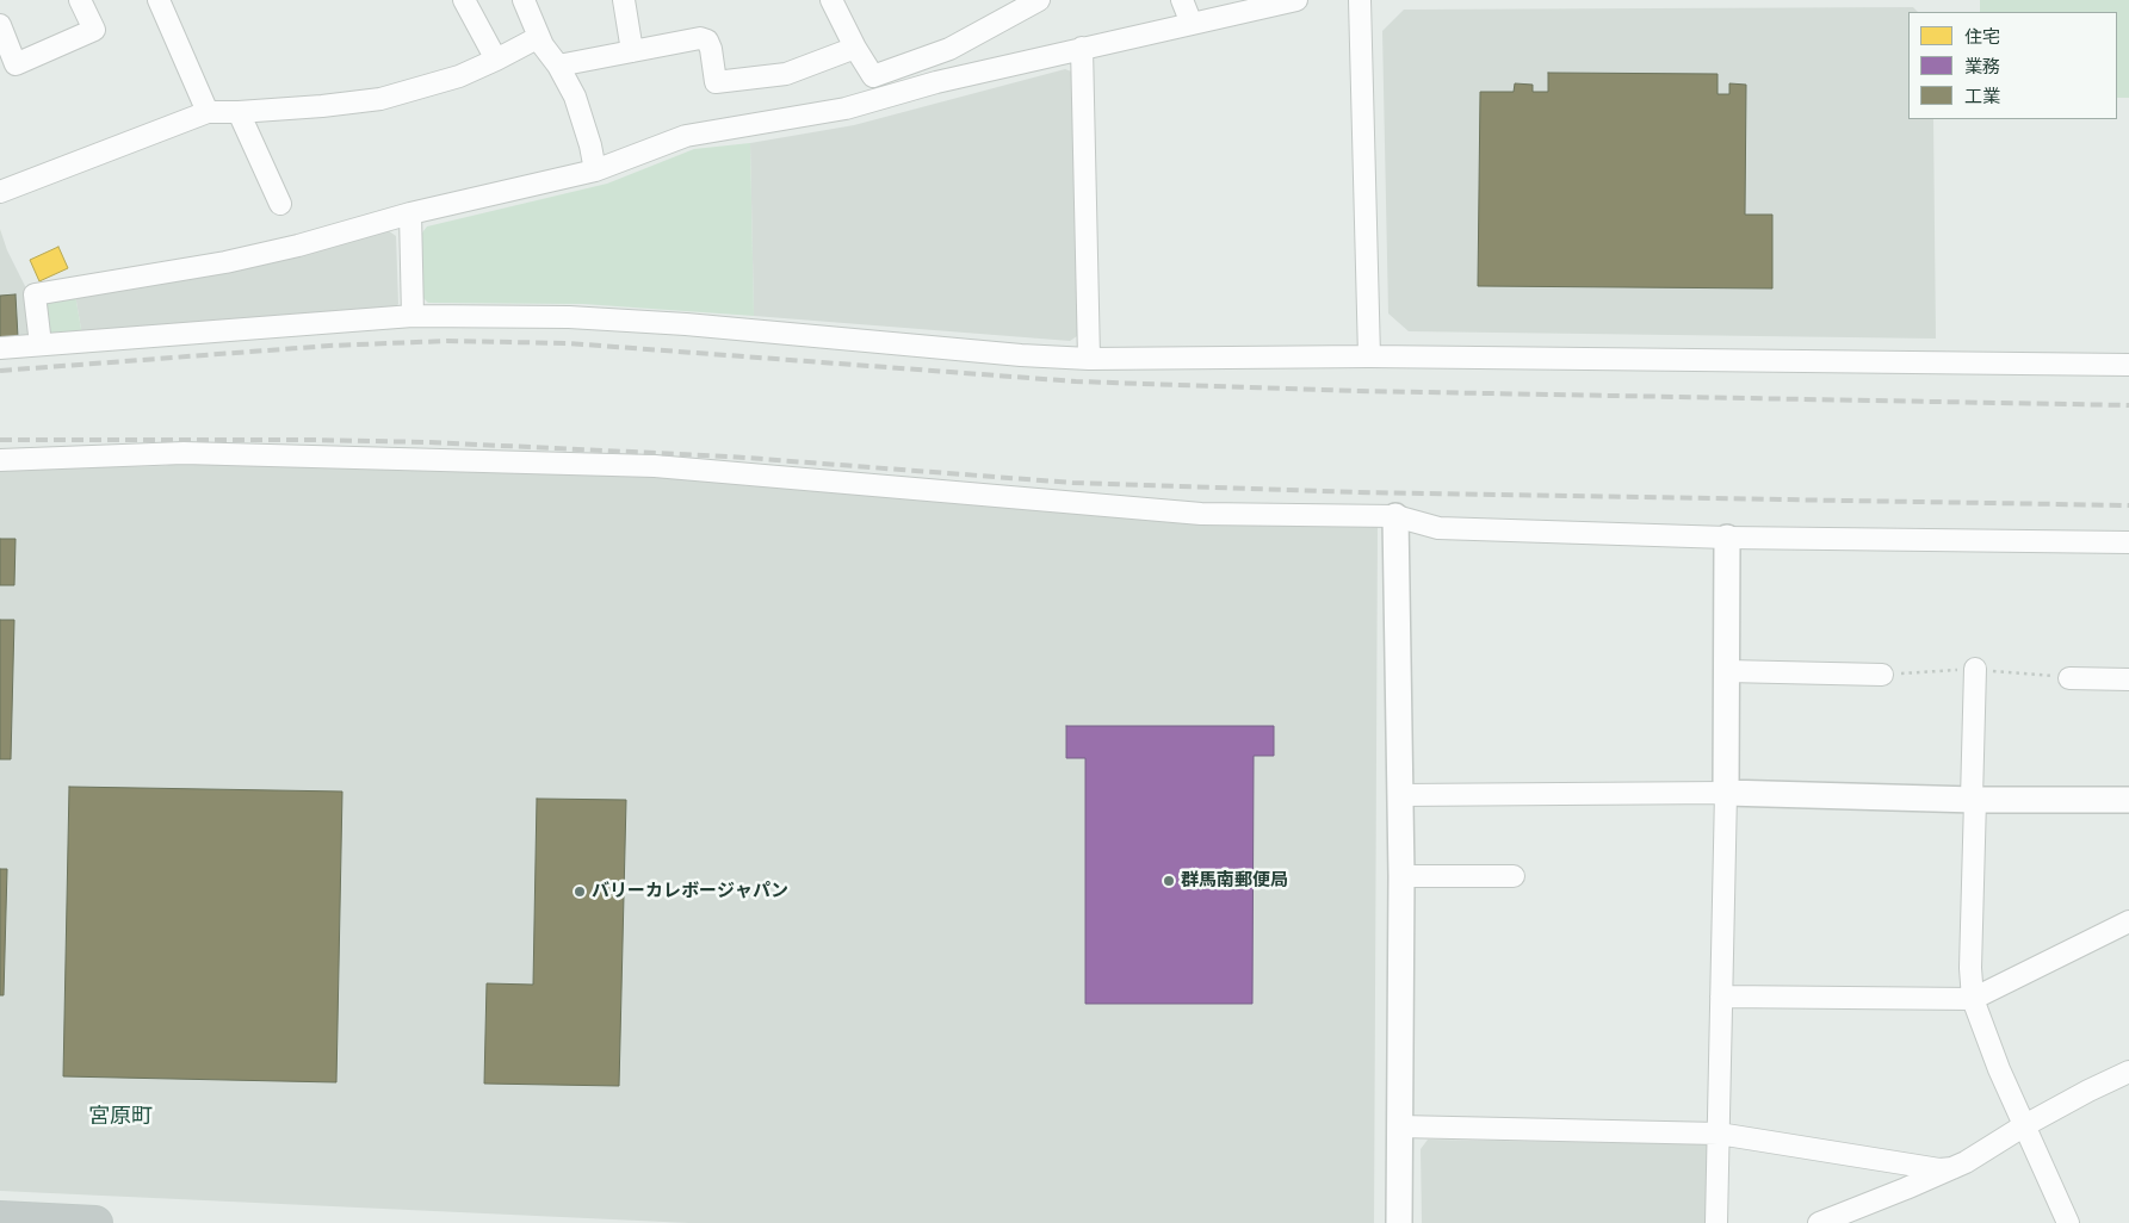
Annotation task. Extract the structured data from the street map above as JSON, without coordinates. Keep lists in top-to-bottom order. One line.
{"districts":["宮原町"],"places":["群馬南郵便局","バリーカレボージャパン"],"legend":["住宅","業務","工業"]}
